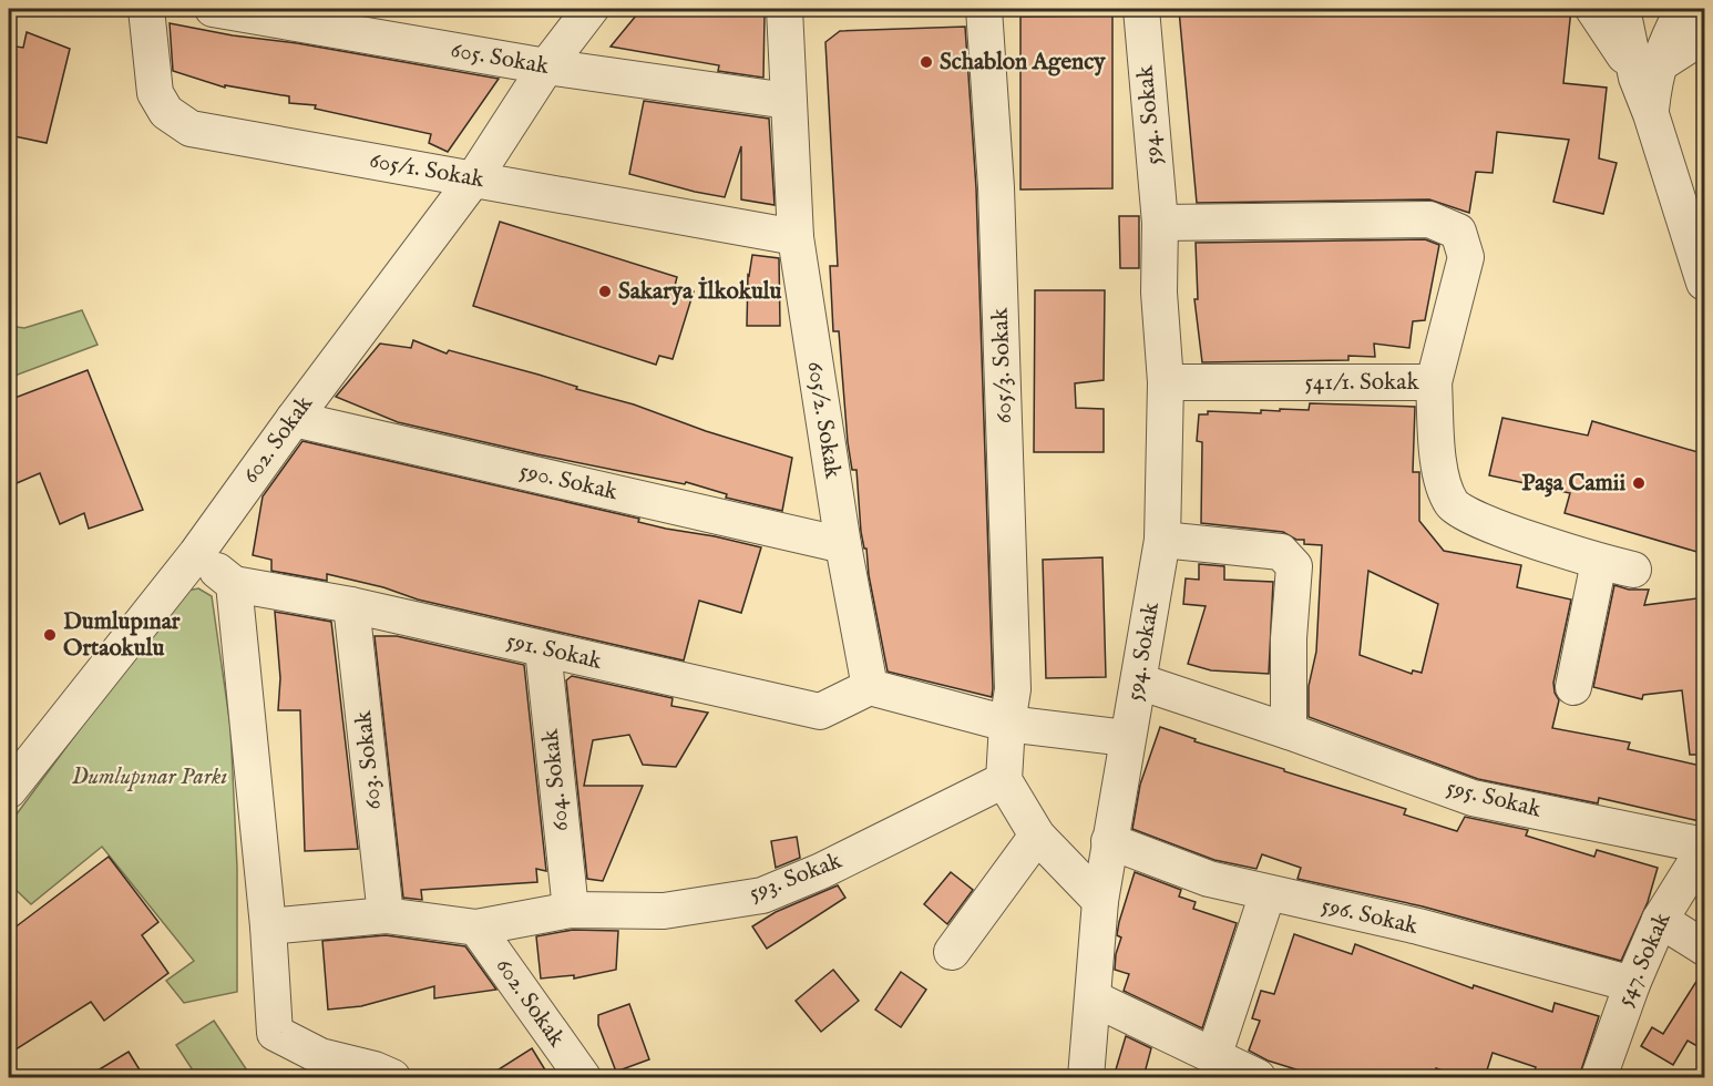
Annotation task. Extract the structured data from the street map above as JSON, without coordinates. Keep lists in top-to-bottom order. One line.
{"streets":{"street":["605. Sokak","594. Sokak","605/1. Sokak","605/3. Sokak","541/1. Sokak","605/2. Sokak","602. Sokak","590. Sokak","591. Sokak","603. Sokak","604. Sokak","595. Sokak","593. Sokak","596. Sokak","547. Sokak"]},"crossings":[["605. Sokak","605/2. Sokak"],["605. Sokak","602. Sokak"],["594. Sokak","541/1. Sokak"],["594. Sokak","595. Sokak"],["594. Sokak","596. Sokak"],["605/1. Sokak","605/2. Sokak"],["605/1. Sokak","602. Sokak"],["605/3. Sokak","593. Sokak"],["605/2. Sokak","590. Sokak"],["605/2. Sokak","591. Sokak"],["602. Sokak","590. Sokak"],["602. Sokak","593. Sokak"],["591. Sokak","603. Sokak"],["591. Sokak","604. Sokak"],["603. Sokak","593. Sokak"],["604. Sokak","593. Sokak"],["595. Sokak","547. Sokak"],["596. Sokak","547. Sokak"]],"parks":["Dumlupınar Parkı"],"places":["Schablon Agency","Sakarya İlkokulu","Paşa Camii","Dumlupınar Ortaokulu"]}
